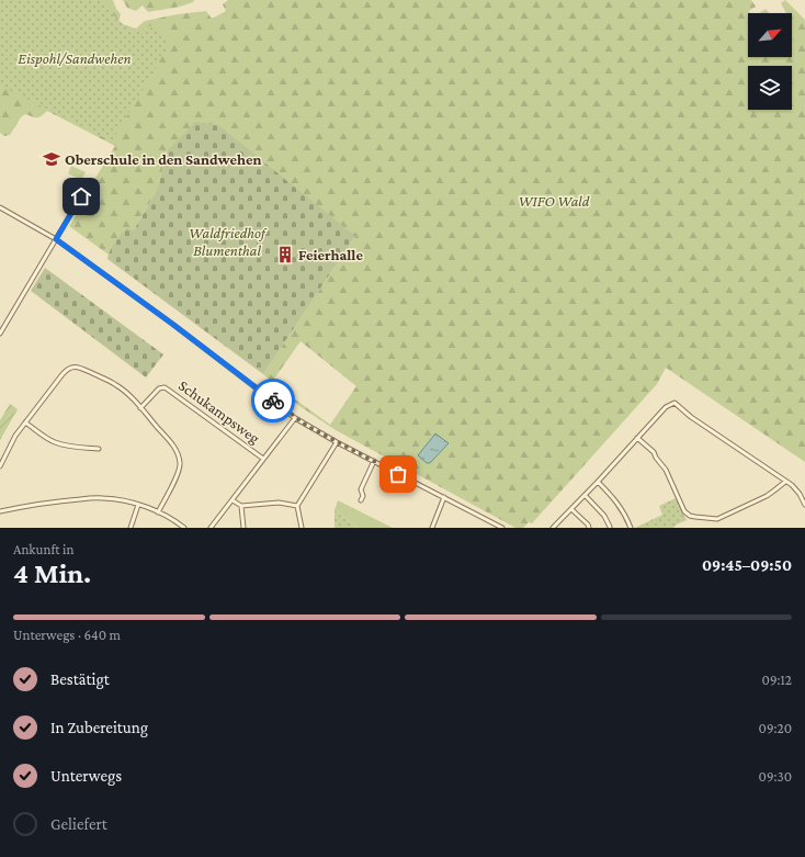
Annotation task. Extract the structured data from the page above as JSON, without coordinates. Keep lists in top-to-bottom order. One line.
{"streets":{"street":["Schukampsweg"]},"parks":["Eispohl/Sandwehen","WIFO Wald","Waldfriedhof Blumenthal"],"places":{"school or university":["Oberschule in den Sandwehen"],"building":["Feierhalle"]},"north":"top right","page":{"heading":["4 Min.","Ankunft in","09:45–09:50"],"bar":"Unterwegs · 640 m","list":[["Bestätigt","09:12"],["In Zubereitung","09:20"],["Unterwegs","09:30"],"Geliefert"]}}
